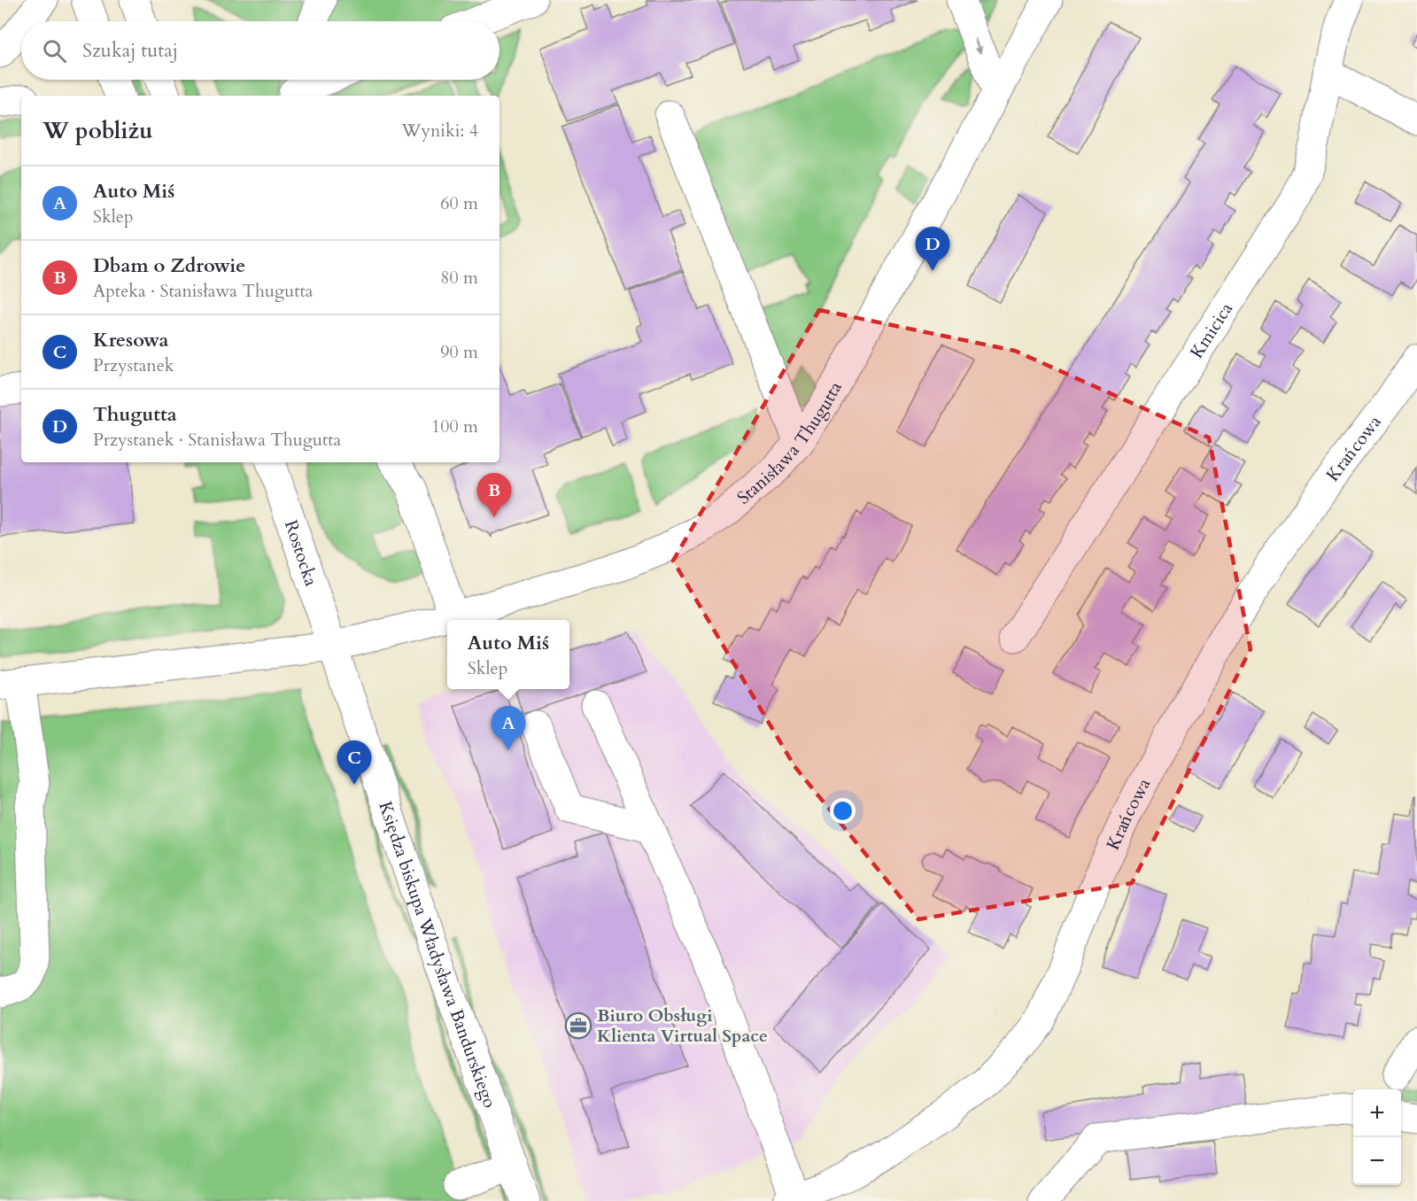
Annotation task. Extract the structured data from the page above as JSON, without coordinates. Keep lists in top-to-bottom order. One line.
{"streets":{"street":["Kmicica","Stanisława Thugutta","Krańcowa","Rostocka","Księdza biskupa Władysława Bandurskiego"]},"crossings":[["Stanisława Thugutta","Rostocka"],["Stanisława Thugutta","Księdza biskupa Władysława Bandurskiego"],["Rostocka","Księdza biskupa Władysława Bandurskiego"]],"places":{"office":["Biuro Obsługi Klienta Virtual Space"]},"page":{"search":"Szukaj tutaj","heading":["W pobliżu","Wyniki: 4"],"list":[{"mark":"A","name":"Auto Miś","note":"Sklep","value":"60 m"},{"mark":"B","name":"Dbam o Zdrowie","note":"Apteka · Stanisława Thugutta","value":"80 m"},{"mark":"C","name":"Kresowa","note":"Przystanek","value":"90 m"},{"mark":"D","name":"Thugutta","note":"Przystanek · Stanisława Thugutta","value":"100 m"}],"pins":["D","B","A","C"],"popup":["Auto Miś","Sklep"],"map_buttons":["+","−"]}}
